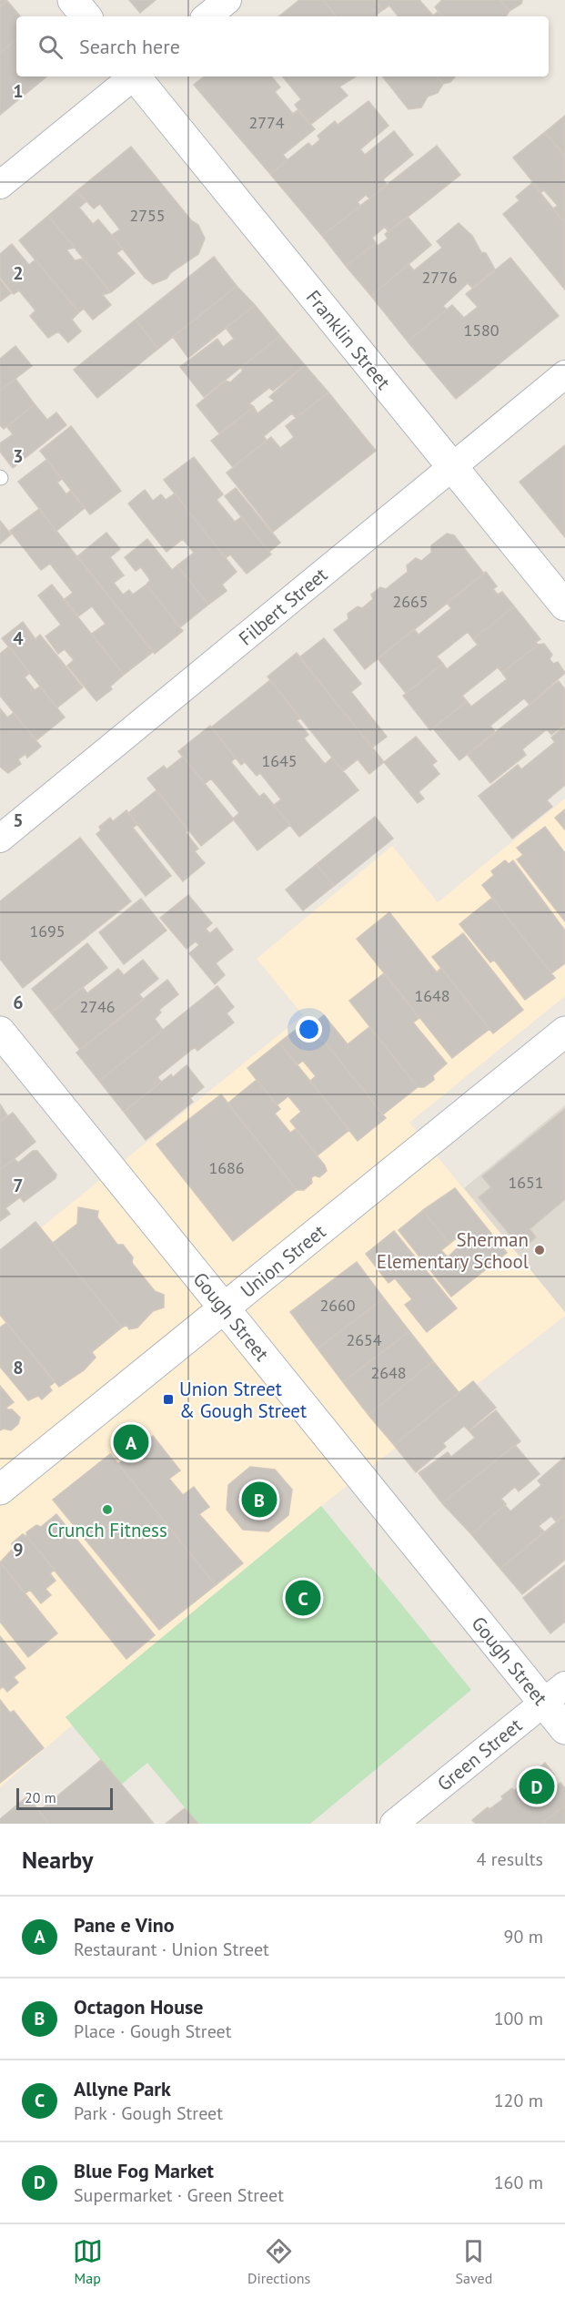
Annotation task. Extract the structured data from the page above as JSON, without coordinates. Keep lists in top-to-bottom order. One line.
{"streets":{"street":["Franklin Street","Filbert Street","Union Street","Gough Street","Green Street"]},"crossings":[["Franklin Street","Filbert Street"],["Union Street","Gough Street"],["Gough Street","Green Street"]],"places":{"other":["Sherman Elementary School","Crunch Fitness"],"transit":["Union Street & Gough Street"]},"house_numbers":["2774","2755","2776","1580","2665","1645","1695","1648","2746","1686","1651","2660","2654","2648"],"scale_bar":"20 m","page":{"search":"Search here","pins":["A","B","C","D"],"scale":"20 m","heading":["Nearby","4 results"],"list":[{"mark":"A","name":"Pane e Vino","note":"Restaurant · Union Street","value":"90 m"},{"mark":"B","name":"Octagon House","note":"Place · Gough Street","value":"100 m"},{"mark":"C","name":"Allyne Park","note":"Park · Gough Street","value":"120 m"},{"mark":"D","name":"Blue Fog Market","note":"Supermarket · Green Street","value":"160 m"}],"nav":["Map","Directions","Saved"]},"grid":{"rows":["1","2","3","4","5","6","7","8","9"]}}
